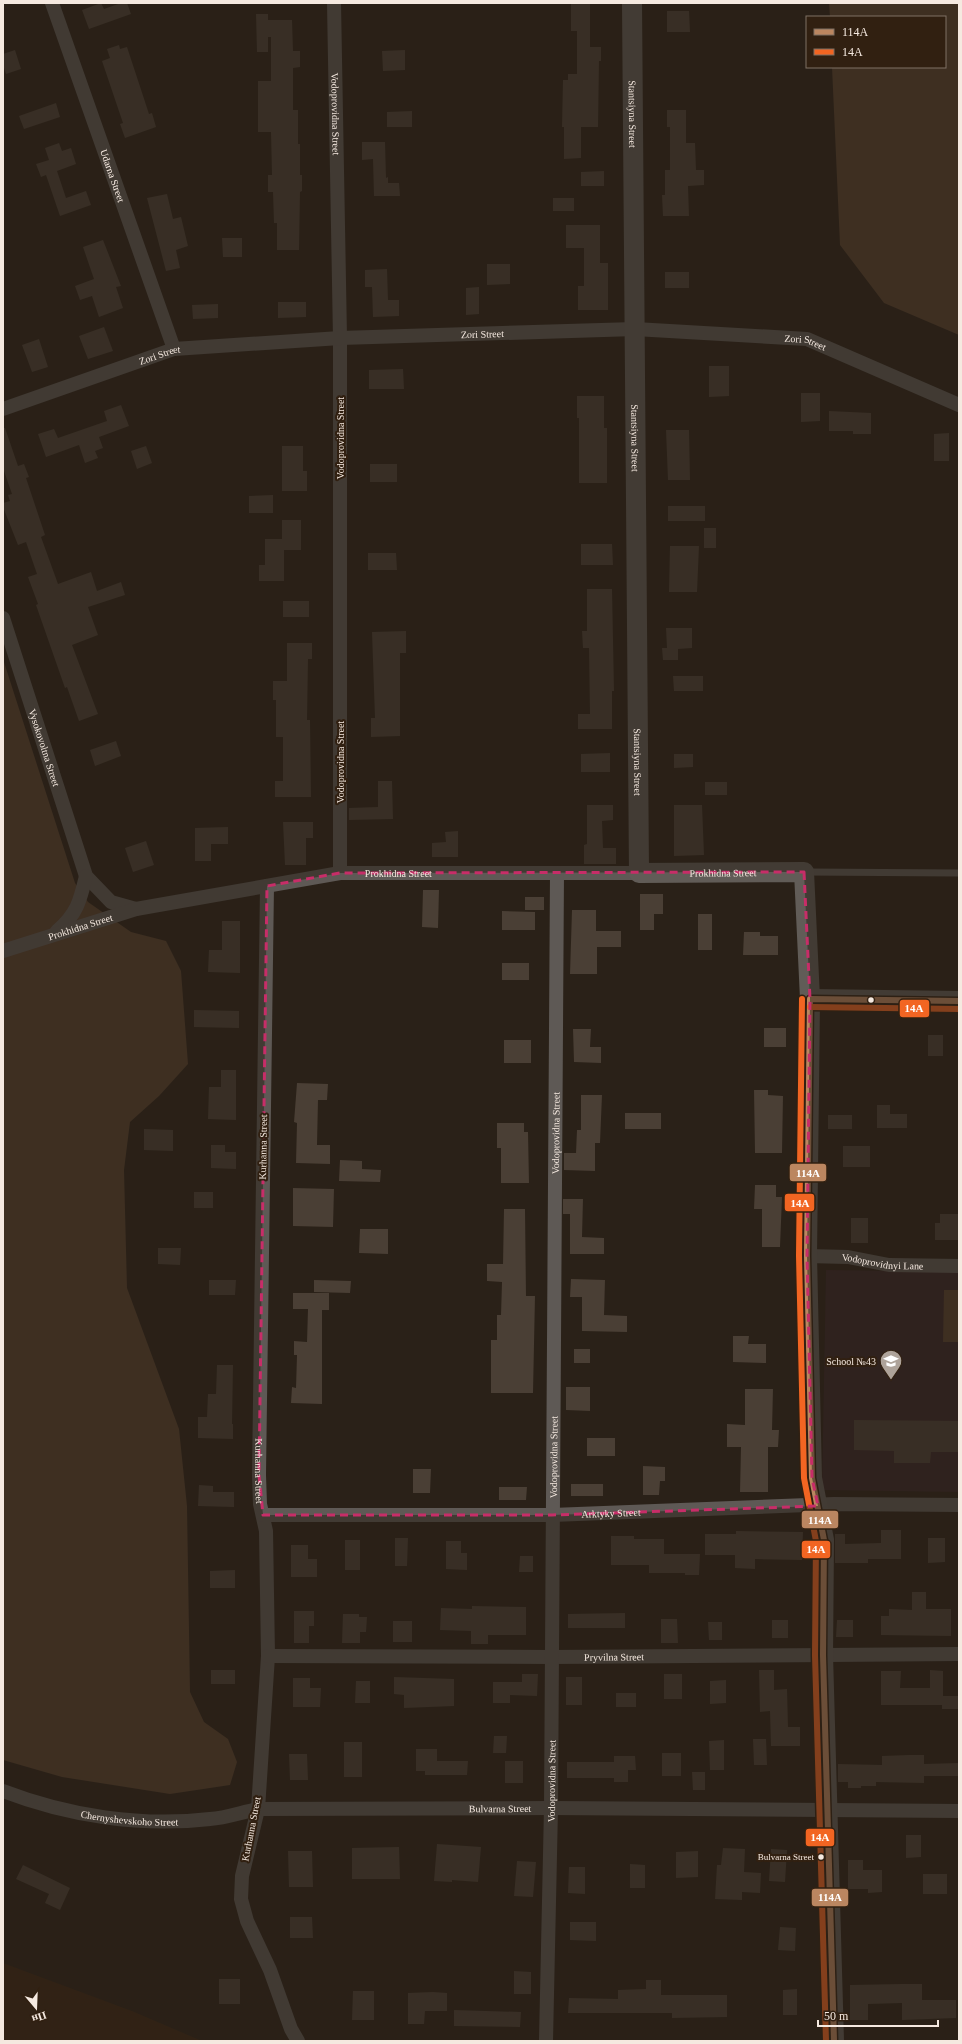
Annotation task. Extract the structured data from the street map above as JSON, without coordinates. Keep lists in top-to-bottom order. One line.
{"streets":{"street":["Vodoprovidna Street","Stantsiyna Street","Udarna Street","Zori Street","Vysokovoltna Street","Prokhidna Street","Kurhanna Street","Vodoprovidnyi Lane","Arktyky Street","Pryvilna Street","Bulvarna Street","Chernyshevskoho Street"]},"crossings":[["Vodoprovidna Street","Zori Street"],["Vodoprovidna Street","Prokhidna Street"],["Vodoprovidna Street","Arktyky Street"],["Vodoprovidna Street","Pryvilna Street"],["Vodoprovidna Street","Bulvarna Street"],["Stantsiyna Street","Zori Street"],["Stantsiyna Street","Prokhidna Street"],["Udarna Street","Zori Street"],["Vysokovoltna Street","Prokhidna Street"],["Prokhidna Street","Kurhanna Street"],["Kurhanna Street","Arktyky Street"],["Kurhanna Street","Pryvilna Street"],["Kurhanna Street","Bulvarna Street"],["Kurhanna Street","Chernyshevskoho Street"],["Bulvarna Street","Chernyshevskoho Street"]],"places":{"school or university":["School №43"],"other":["Bulvarna Street"]},"lines":["transit line 114А","transit line 14А"],"legend":["114А","14А"],"scale_bar":"50 m","north":"bottom"}
